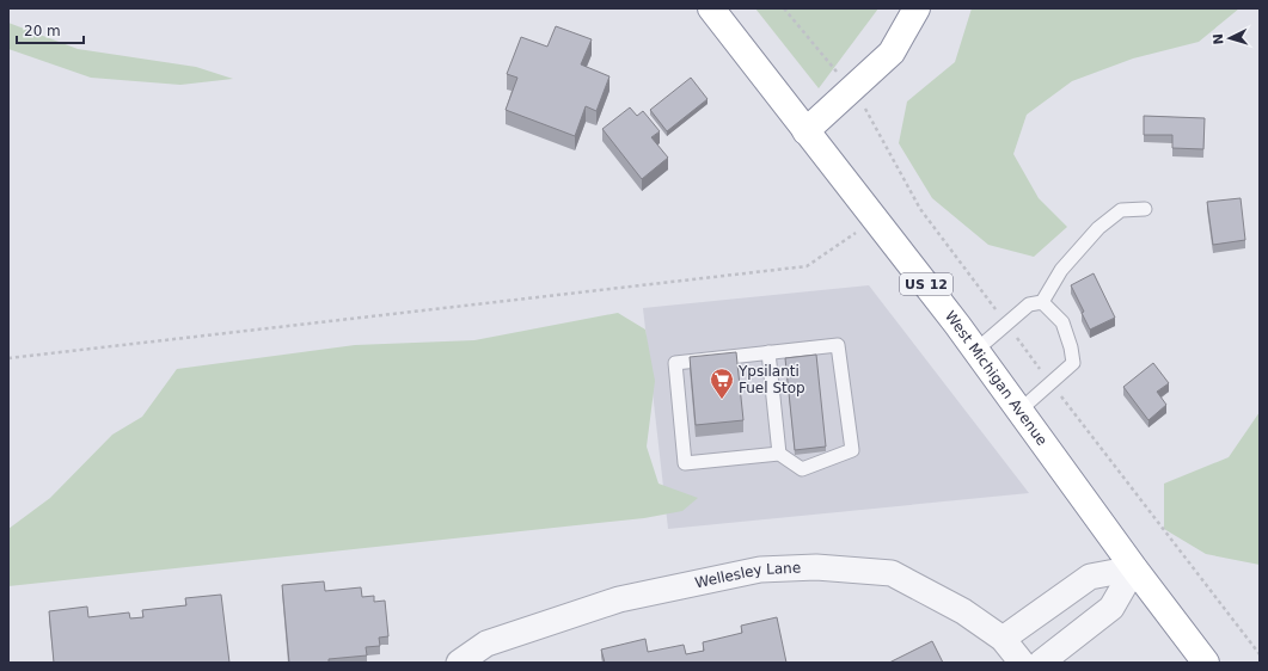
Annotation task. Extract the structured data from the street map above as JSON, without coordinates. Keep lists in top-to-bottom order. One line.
{"streets":{"highway":["US 12","West Michigan Avenue"],"street":["Wellesley Lane"]},"places":{"supermarket":["Ypsilanti Fuel Stop"]},"scale_bar":"20 m","north":"left"}
